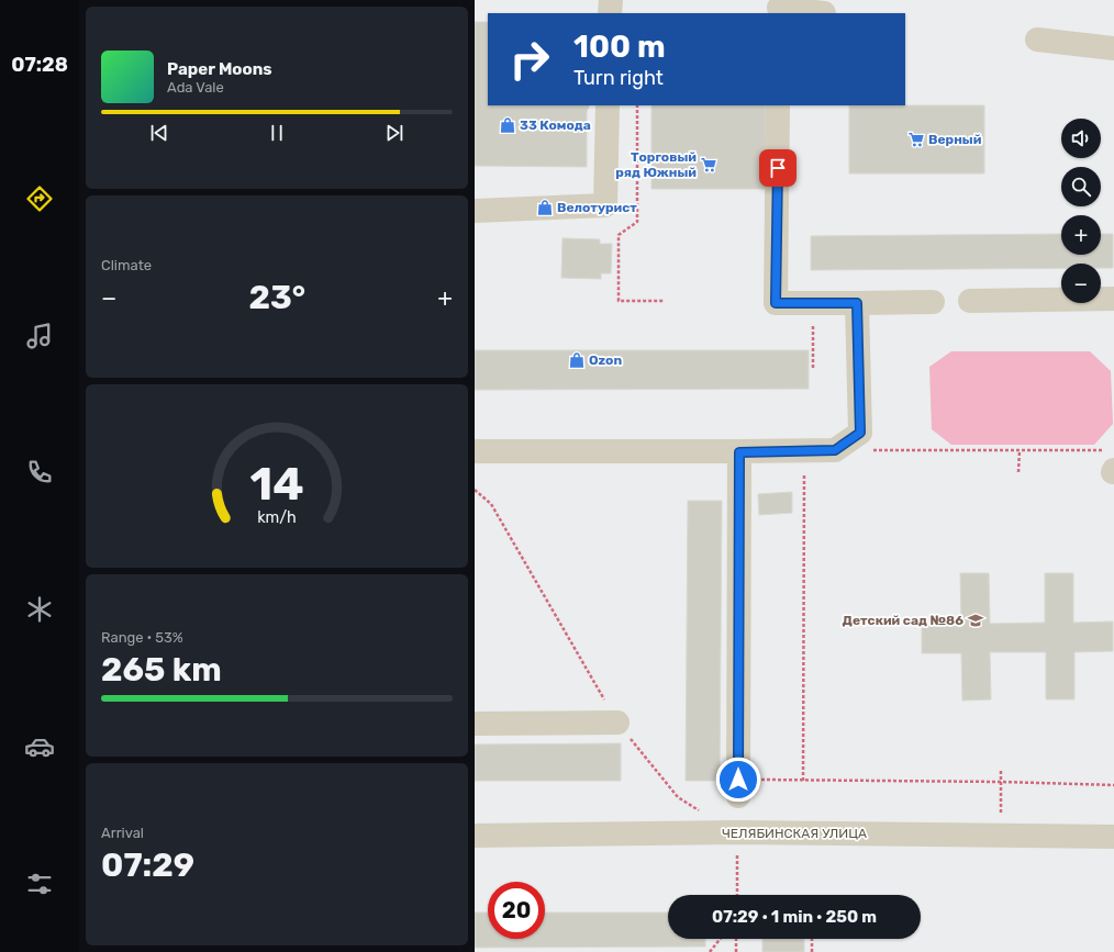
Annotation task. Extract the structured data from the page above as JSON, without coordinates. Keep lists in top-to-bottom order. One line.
{"streets":{"street":["ЧЕЛЯБИНСКАЯ УЛИЦА"]},"places":{"shop":["33 Комода","Велотурист","Ozon"],"supermarket":["Верный","Торговый ряд Южный"],"school or university":["Детский сад №86"]},"page":{"tabs":"07:28","turn":["100 m","Turn right"],"song":["Paper Moons","Ada Vale"],"map_buttons":["+","−"],"tile":["Climate",["Range · 53%","265 km"],["Arrival","07:29"]],"heat":["−","23°","+"],"limit":"20","trip":"07:29 · 1 min · 250 m","gauge":["14","km/h"]}}
